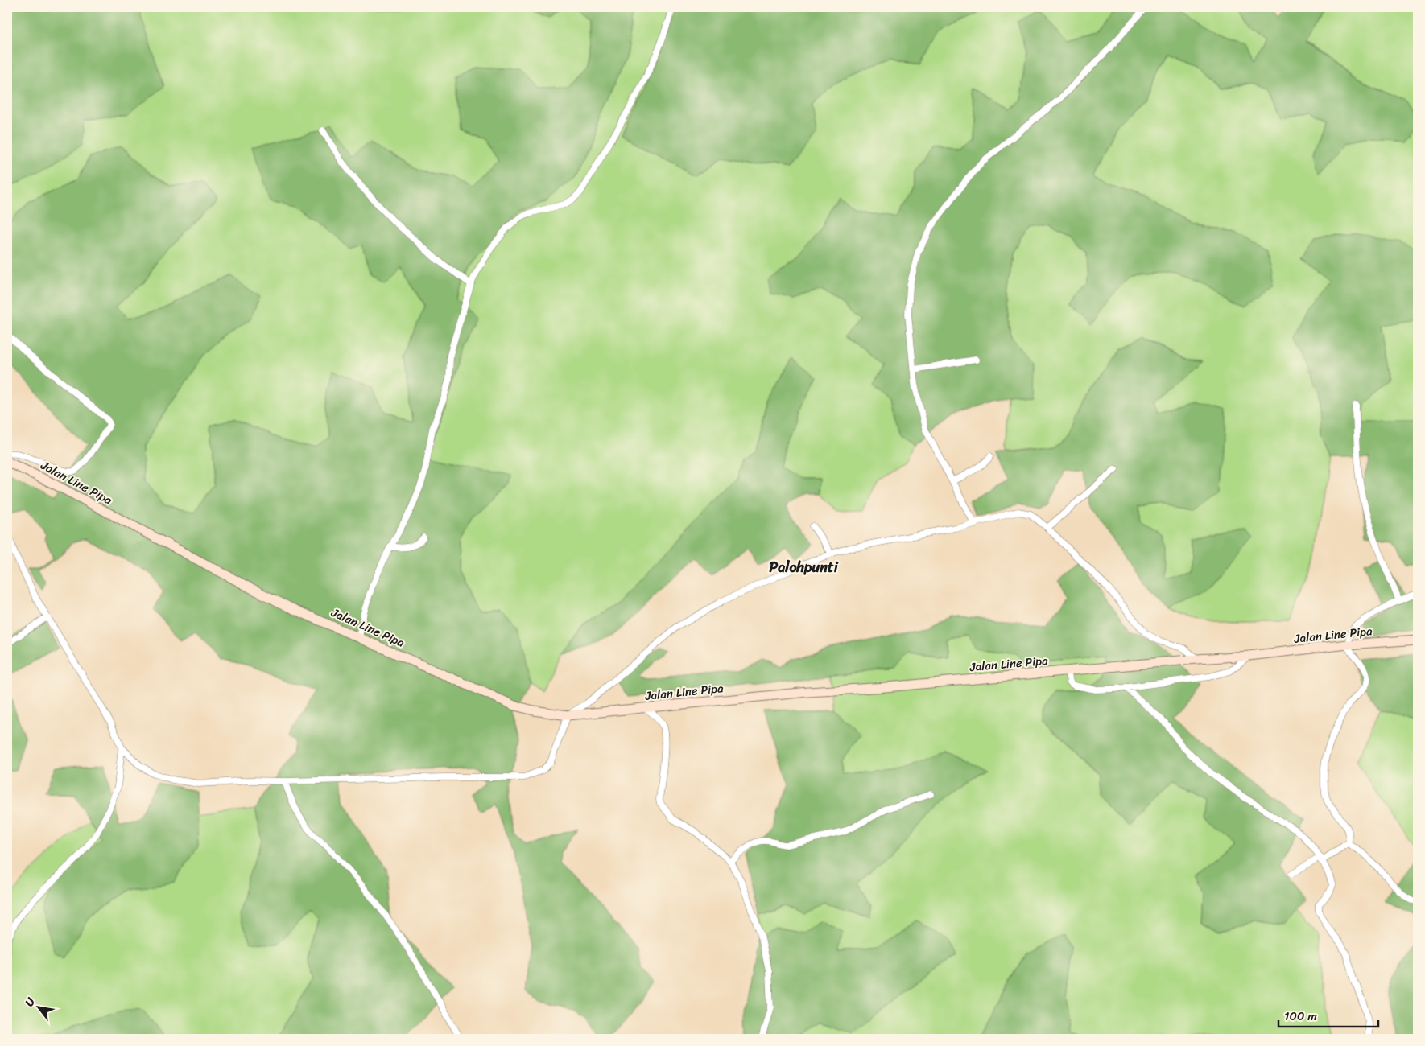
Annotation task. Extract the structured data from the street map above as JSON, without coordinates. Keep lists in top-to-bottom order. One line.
{"streets":{"main road":["Jalan Line Pipa"]},"districts":["Palohpunti"],"scale_bar":"100 m","north":"top left"}
